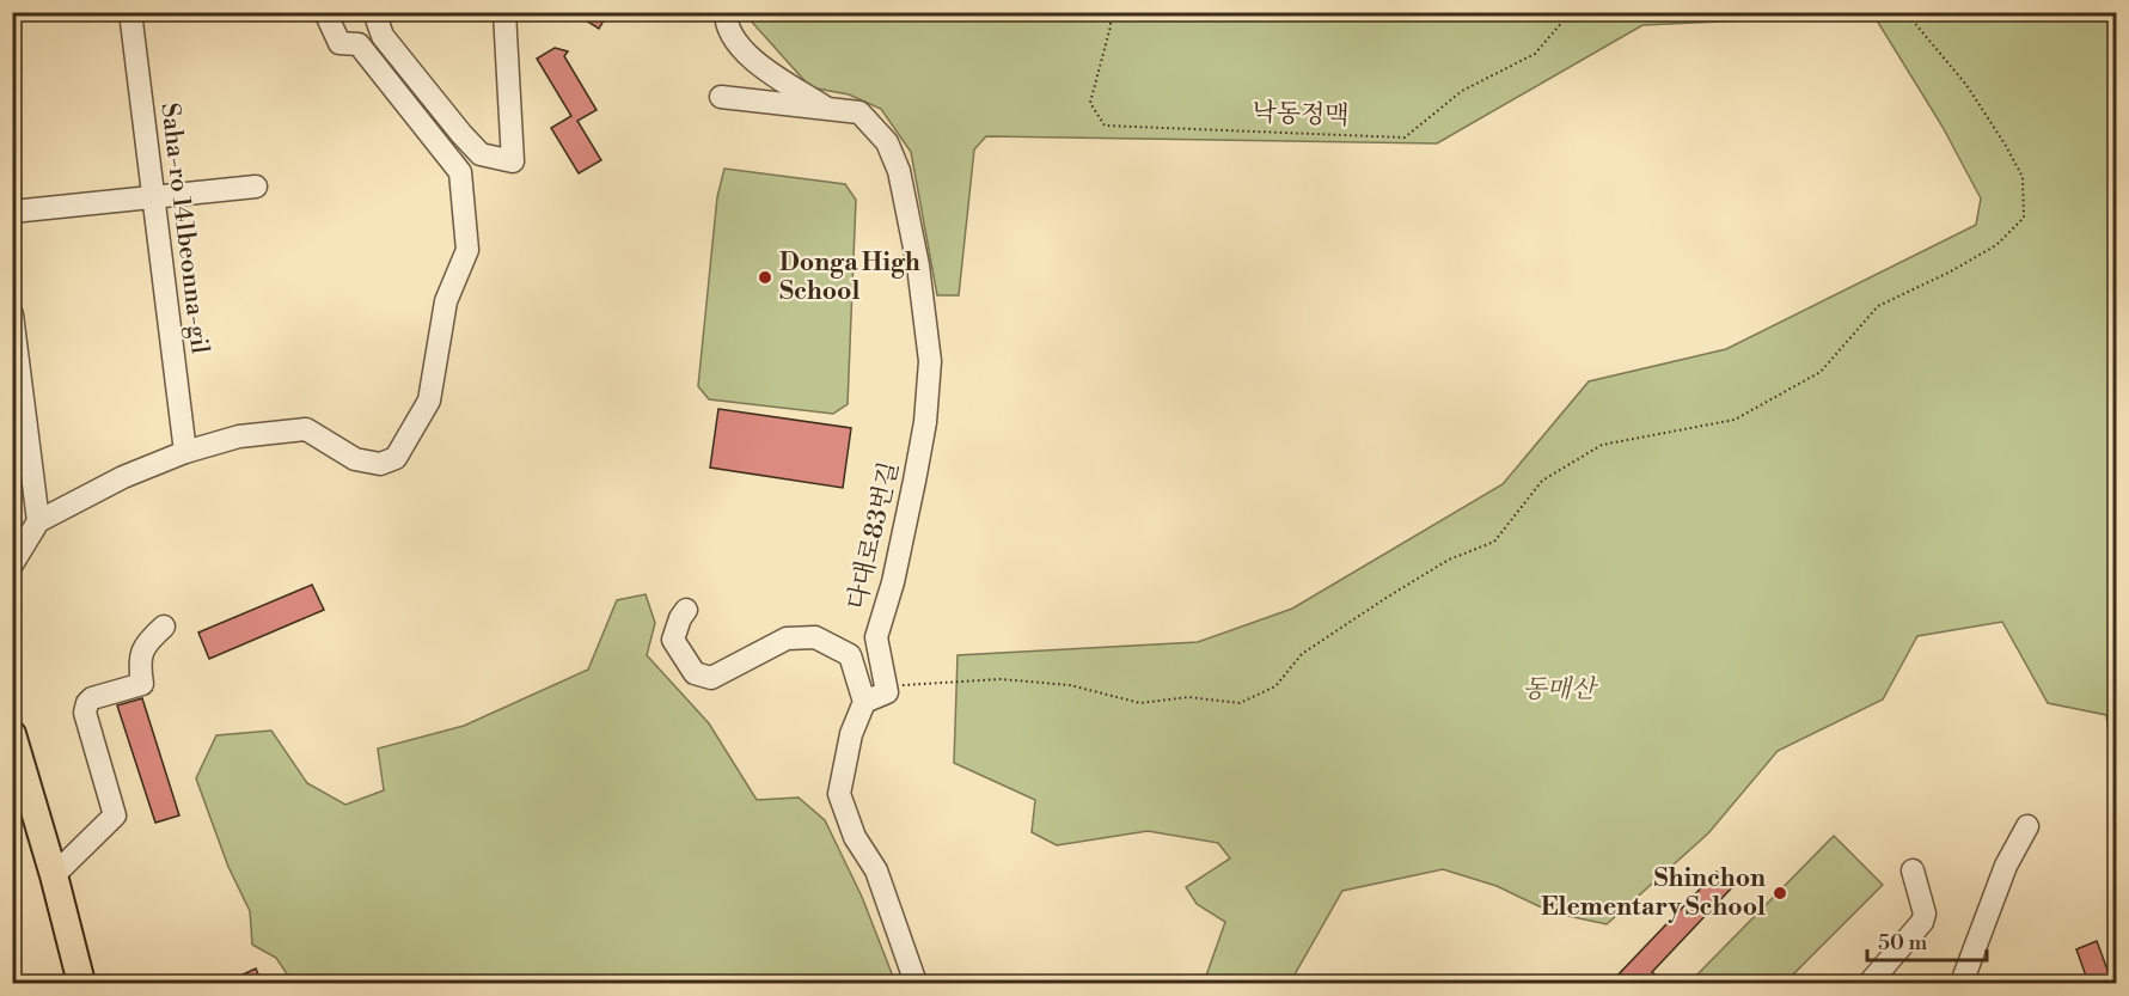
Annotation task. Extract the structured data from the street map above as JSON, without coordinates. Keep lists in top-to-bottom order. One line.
{"streets":{"street":["Saha-ro 141beonna-gil","다대로83번길"],"path":["낙동정맥"]},"parks":["동매산"],"places":["Donga High School","Shinchon Elementary School"],"scale_bar":"50 m"}
